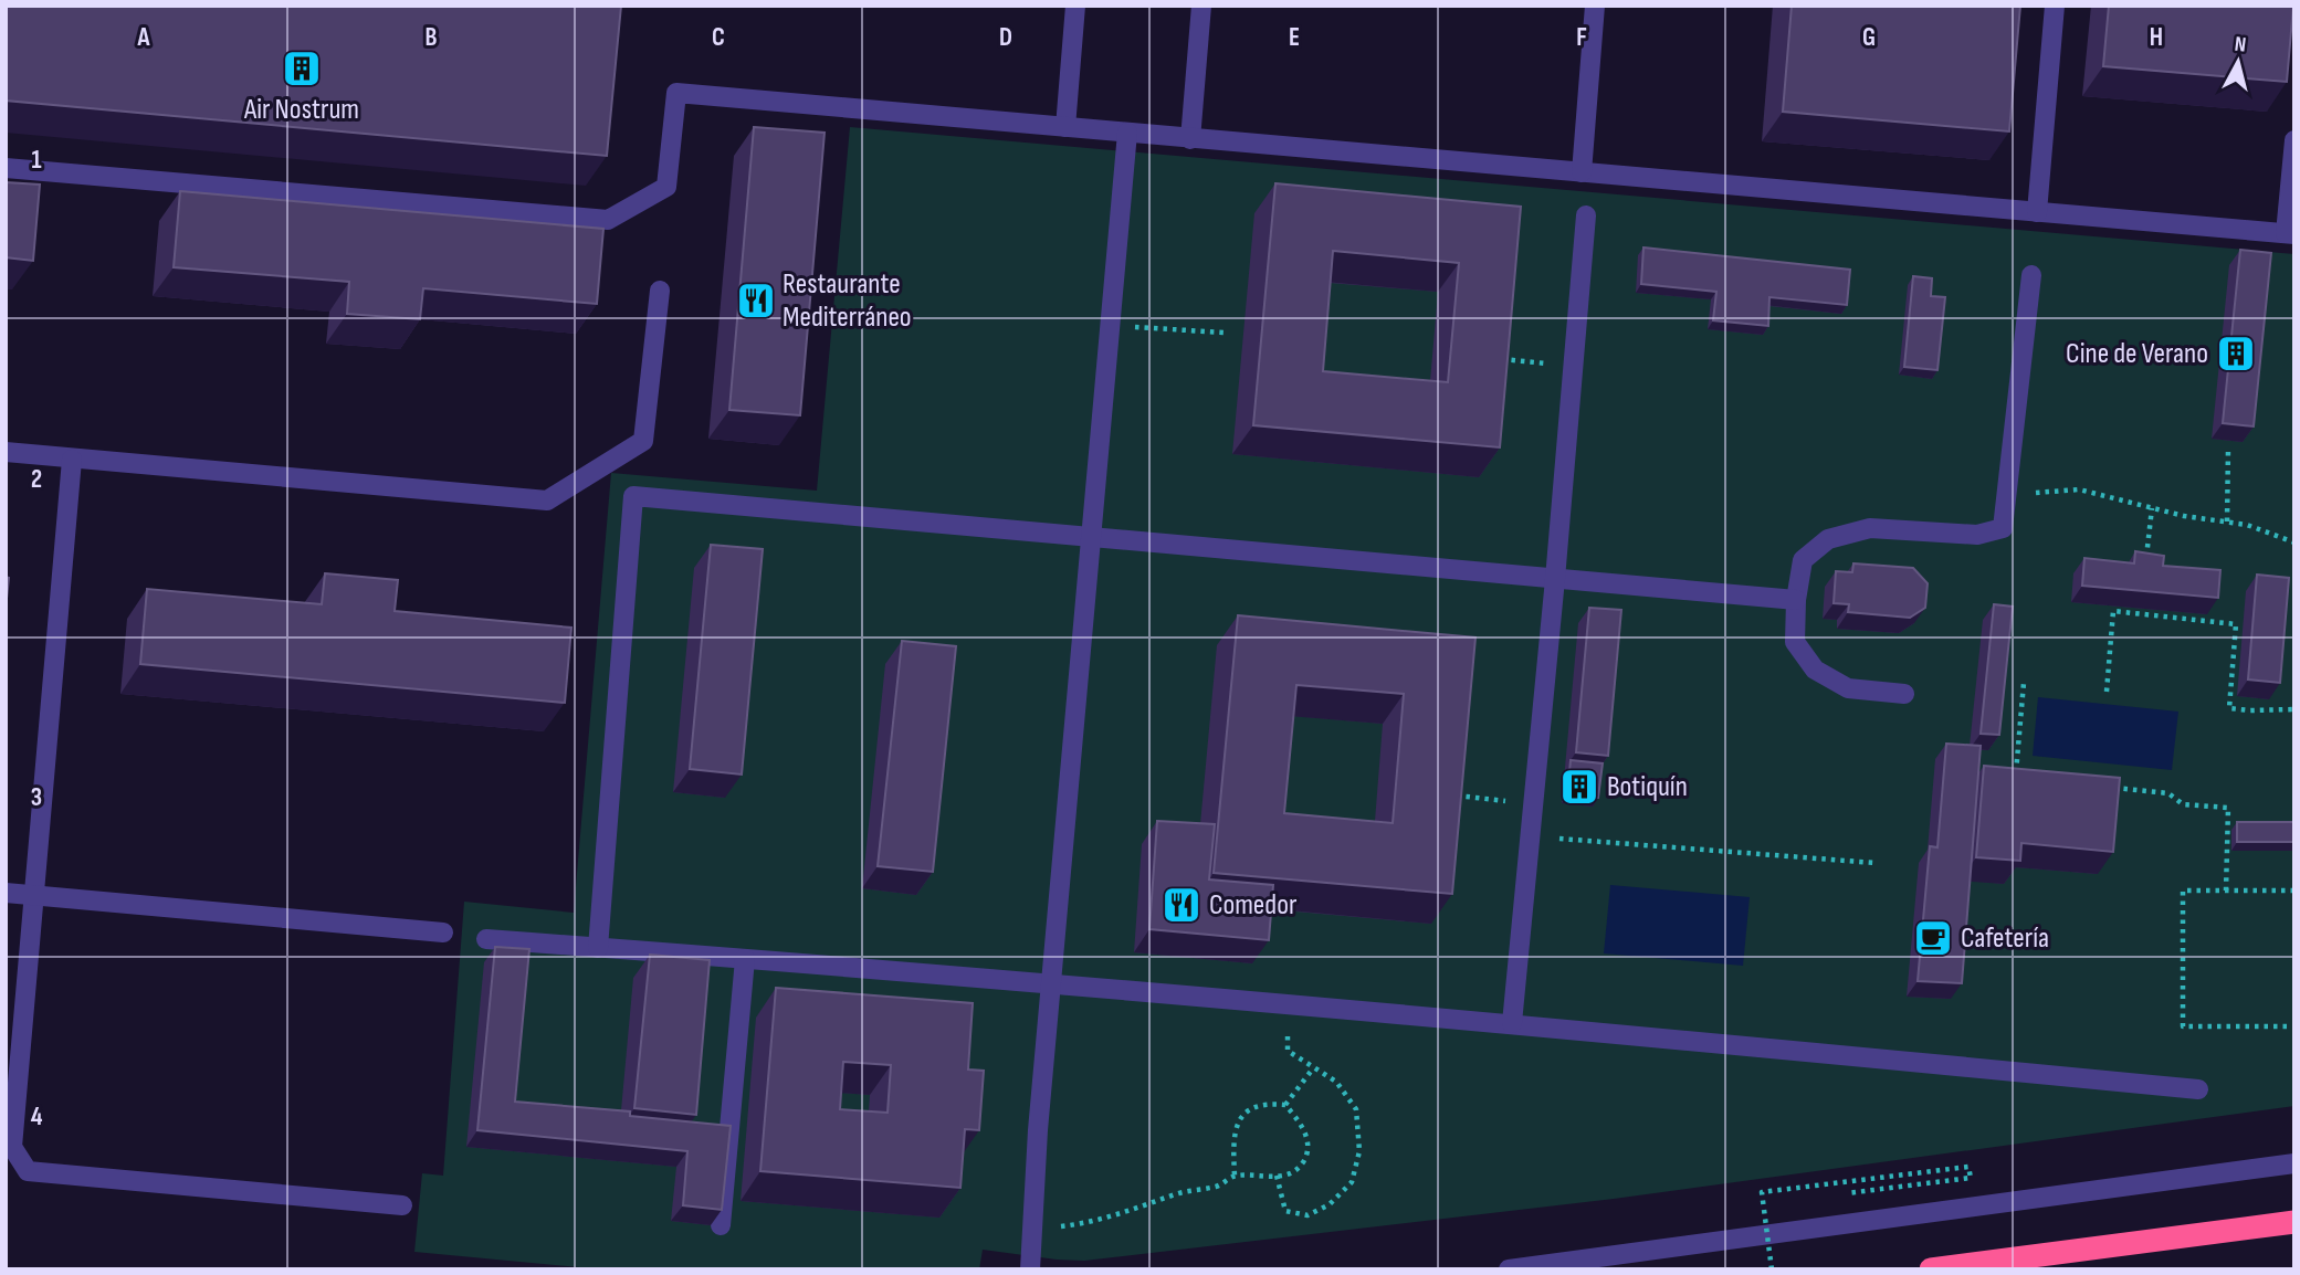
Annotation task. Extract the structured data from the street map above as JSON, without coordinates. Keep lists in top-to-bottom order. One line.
{"places":{"building":["Air Nostrum","Cine de Verano","Botiquín"],"restaurant":["Restaurante Mediterráneo","Comedor"],"cafe":["Cafetería"]},"north":"top","grid":{"columns":["A","B","C","D","E","F","G","H"],"rows":["1","2","3","4"]}}
